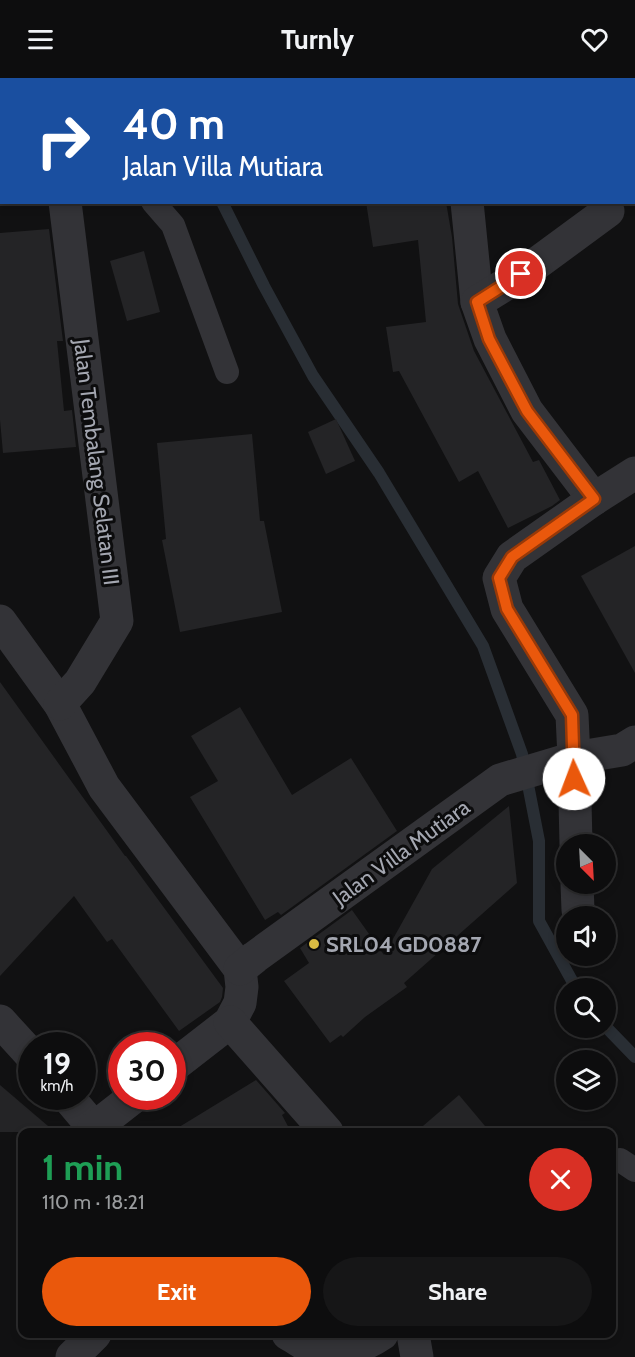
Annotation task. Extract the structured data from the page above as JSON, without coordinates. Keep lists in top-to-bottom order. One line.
{"streets":{"street":["Jalan Tembalang Selatan III","Jalan Villa Mutiara"]},"places":["SRL04 GD0887"],"north":"bottom right","page":{"header":"Turnly","turn":["40 m","Jalan Villa Mutiara"],"speed":"19 km/h","limit":"30","heading":["1 min","110 m · 18:21"],"buttons":["Exit","Share"]}}
